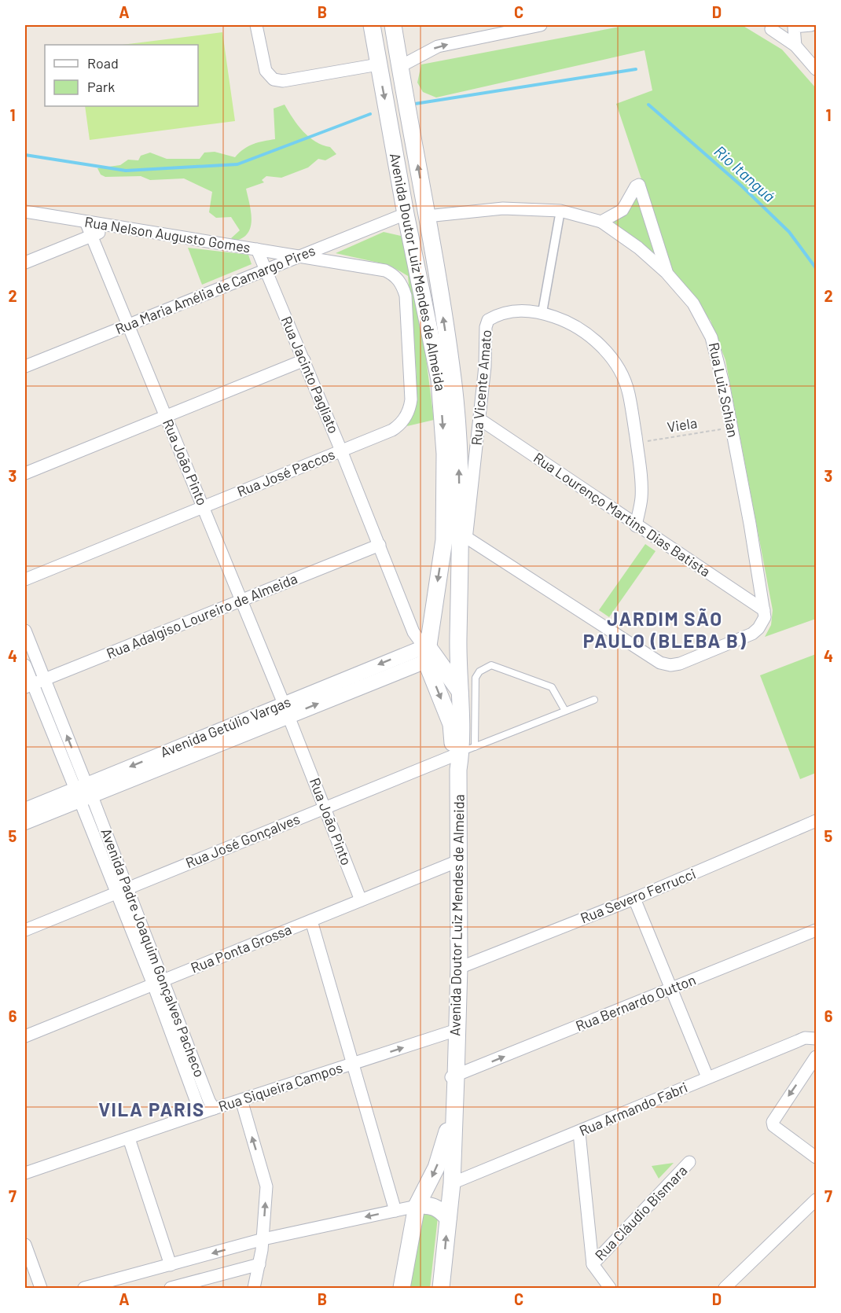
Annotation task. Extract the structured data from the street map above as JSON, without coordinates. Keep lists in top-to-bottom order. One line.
{"streets":{"main road":["Avenida Doutor Luiz Mendes de Almeida"],"street":["Rua Nelson Augusto Gomes","Rua Maria Amélia de Camargo Pires","Rua Jacinto Pagliato","Rua Vicente Amato","Rua Luiz Schian","Rua João Pinto","Rua José Paccos","Rua Lourenço Martins Dias Batista","Rua Adalgiso Loureiro de Almeida","Avenida Getúlio Vargas","Rua José Gonçalves","Rua Severo Ferrucci","Rua Ponta Grossa","Avenida Padre Joaquim Gonçalves Pacheco","Rua Bernardo Outton","Rua Siqueira Campos","Rua Armando Fabri","Rua Cláudio Bismara"],"path":["Viela"]},"crossings":[["Rua Nelson Augusto Gomes","Rua Maria Amélia de Camargo Pires"],["Rua Nelson Augusto Gomes","Rua Jacinto Pagliato"],["Rua Nelson Augusto Gomes","Rua João Pinto"],["Rua Nelson Augusto Gomes","Rua José Paccos"],["Avenida Doutor Luiz Mendes de Almeida","Rua Maria Amélia de Camargo Pires"],["Avenida Doutor Luiz Mendes de Almeida","Rua Jacinto Pagliato"],["Avenida Doutor Luiz Mendes de Almeida","Rua Vicente Amato"],["Avenida Doutor Luiz Mendes de Almeida","Rua Luiz Schian"],["Avenida Doutor Luiz Mendes de Almeida","Avenida Getúlio Vargas"],["Avenida Doutor Luiz Mendes de Almeida","Rua José Gonçalves"],["Avenida Doutor Luiz Mendes de Almeida","Rua Severo Ferrucci"],["Avenida Doutor Luiz Mendes de Almeida","Rua Ponta Grossa"],["Avenida Doutor Luiz Mendes de Almeida","Rua Bernardo Outton"],["Avenida Doutor Luiz Mendes de Almeida","Rua Siqueira Campos"],["Avenida Doutor Luiz Mendes de Almeida","Rua Armando Fabri"],["Rua Maria Amélia de Camargo Pires","Rua Jacinto Pagliato"],["Rua Maria Amélia de Camargo Pires","Rua João Pinto"],["Rua Jacinto Pagliato","Rua José Paccos"],["Rua Jacinto Pagliato","Rua Adalgiso Loureiro de Almeida"],["Rua Jacinto Pagliato","Avenida Getúlio Vargas"],["Rua Vicente Amato","Viela"],["Rua Vicente Amato","Rua Lourenço Martins Dias Batista"],["Rua Luiz Schian","Viela"],["Rua Luiz Schian","Rua Lourenço Martins Dias Batista"],["Rua João Pinto","Rua José Paccos"],["Rua João Pinto","Rua Adalgiso Loureiro de Almeida"],["Rua João Pinto","Avenida Getúlio Vargas"],["Rua João Pinto","Rua José Gonçalves"],["Rua João Pinto","Rua Ponta Grossa"],["Rua Adalgiso Loureiro de Almeida","Avenida Padre Joaquim Gonçalves Pacheco"],["Avenida Getúlio Vargas","Avenida Padre Joaquim Gonçalves Pacheco"],["Rua José Gonçalves","Avenida Padre Joaquim Gonçalves Pacheco"],["Rua Ponta Grossa","Avenida Padre Joaquim Gonçalves Pacheco"],["Avenida Padre Joaquim Gonçalves Pacheco","Rua Siqueira Campos"]],"one_way":["Rua Bernardo Outton"],"districts":["JARDIM SÃO PAULO (BLEBA B)","VILA PARIS"],"water":["Rio Itanguá"],"legend":["Road","Park"],"grid":{"columns":["A","B","C","D"],"rows":["1","2","3","4","5","6","7"]}}
